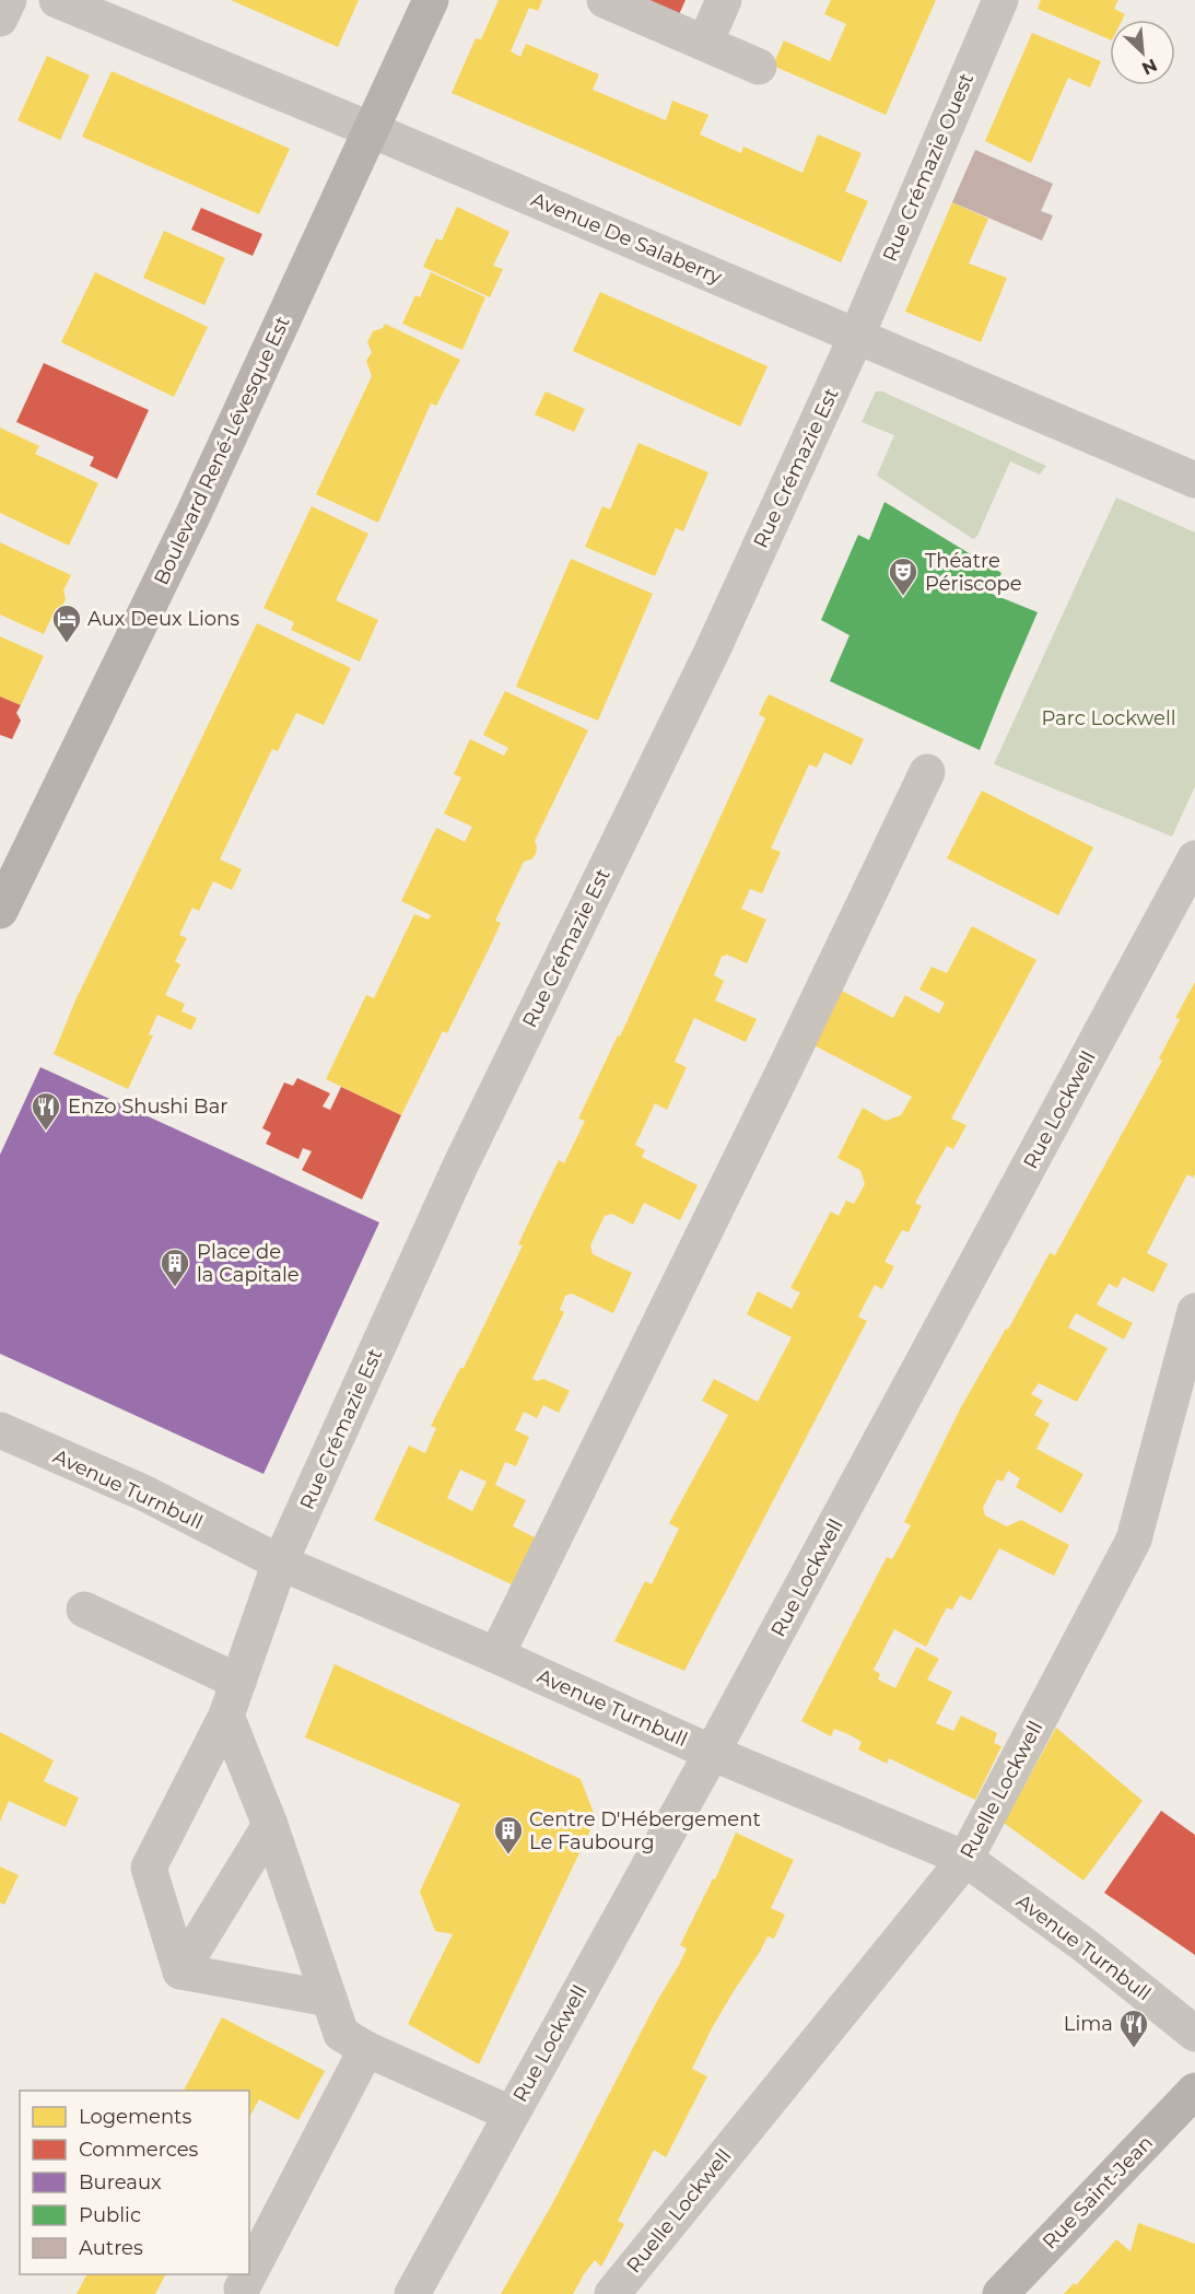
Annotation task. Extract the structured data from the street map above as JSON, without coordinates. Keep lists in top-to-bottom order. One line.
{"streets":{"main road":["Boulevard René-Lévesque Est","Rue Saint-Jean"],"street":["Rue Crémazie Ouest","Avenue De Salaberry","Rue Crémazie Est","Rue Lockwell","Avenue Turnbull","Ruelle Lockwell"]},"crossings":[["Rue Crémazie Ouest","Avenue De Salaberry"],["Rue Crémazie Ouest","Rue Crémazie Est"],["Avenue De Salaberry","Boulevard René-Lévesque Est"],["Avenue De Salaberry","Rue Crémazie Est"],["Rue Crémazie Est","Avenue Turnbull"],["Rue Lockwell","Avenue Turnbull"],["Avenue Turnbull","Ruelle Lockwell"]],"parks":["Parc Lockwell"],"places":{"theatre":["Théatre Périscope"],"hotel":["Aux Deux Lions"],"restaurant":["Enzo Shushi Bar","Lima"],"building":["Place de la Capitale","Centre D'Hébergement Le Faubourg"]},"legend":["Logements","Commerces","Bureaux","Public","Autres"],"north":"bottom right"}
